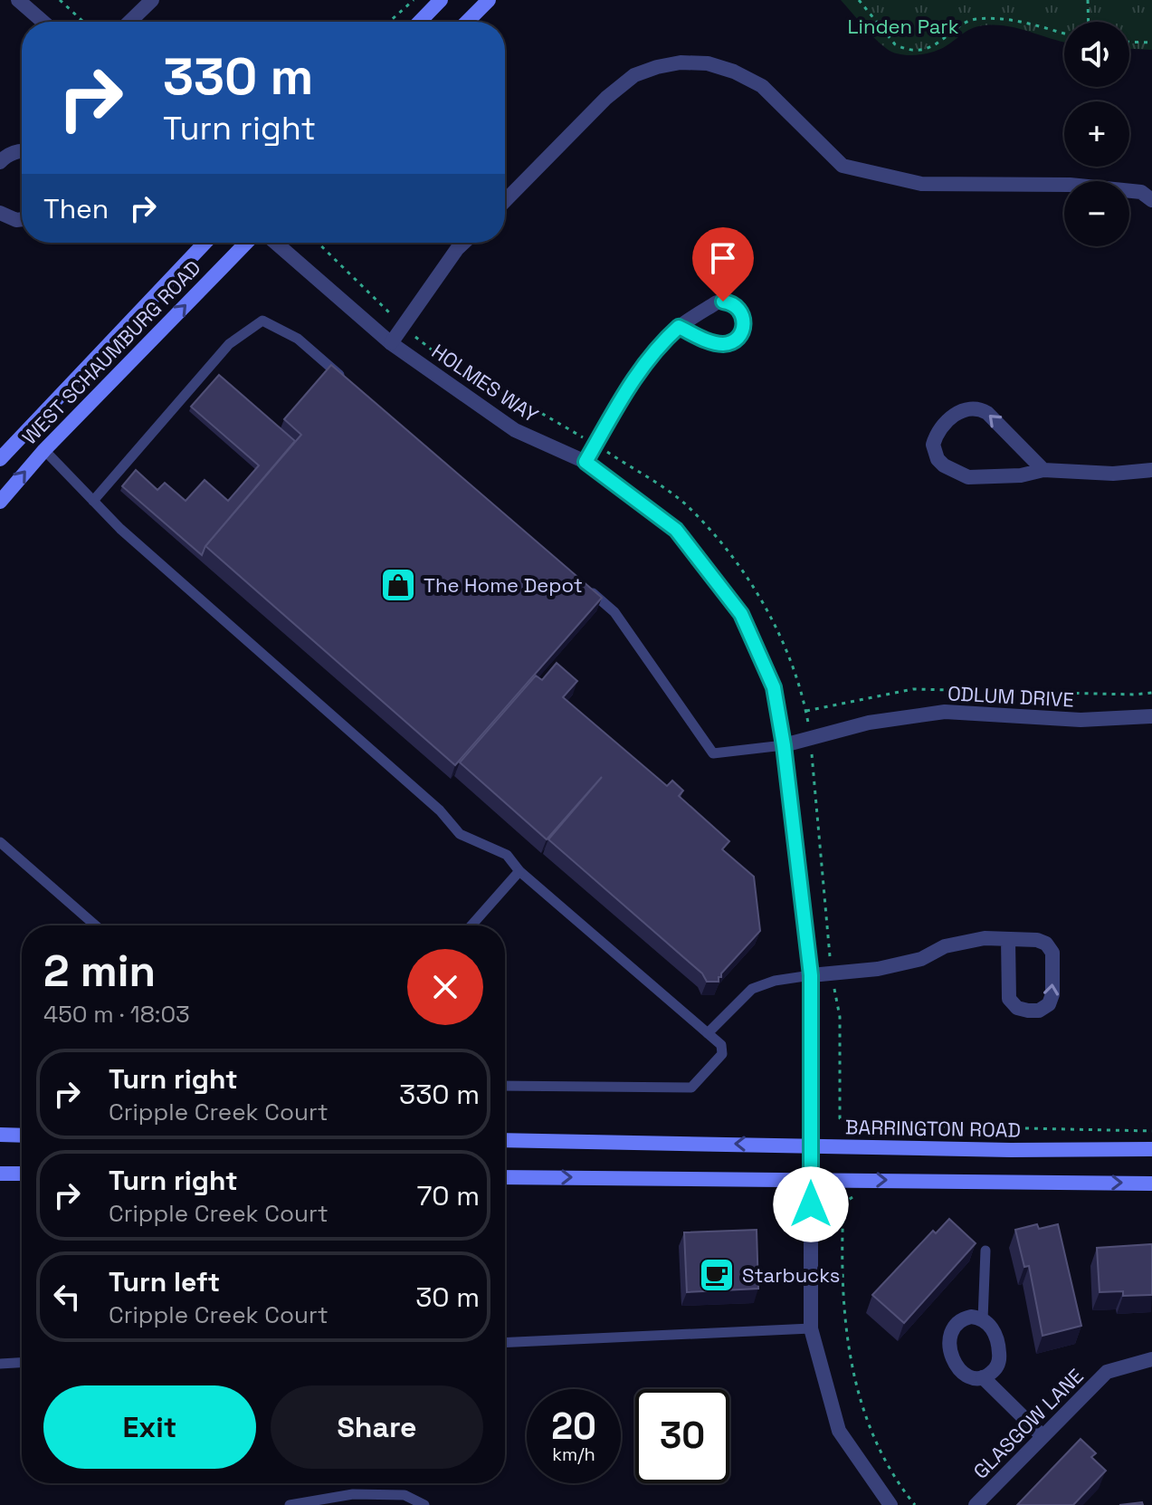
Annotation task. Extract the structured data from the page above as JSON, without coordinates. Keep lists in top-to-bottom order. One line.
{"streets":{"main road":["WEST SCHAUMBURG ROAD","BARRINGTON ROAD"],"street":["HOLMES WAY","ODLUM DRIVE","GLASGOW LANE"]},"crossings":[["HOLMES WAY","ODLUM DRIVE"],["HOLMES WAY","BARRINGTON ROAD"]],"parks":["Linden Park"],"places":{"shop":["The Home Depot"],"cafe":["Starbucks"]},"page":{"map_buttons":["+","−"],"turn":["330 m","Turn right"],"then":"Then","heading":["2 min","450 m · 18:03"],"list":[{"name":"Turn right","note":"Cripple Creek Court","value":"330 m"},{"name":"Turn right","note":"Cripple Creek Court","value":"70 m"},{"name":"Turn left","note":"Cripple Creek Court","value":"30 m"}],"buttons":["Exit","Share"],"speed":"20 km/h","limit":"30"}}
